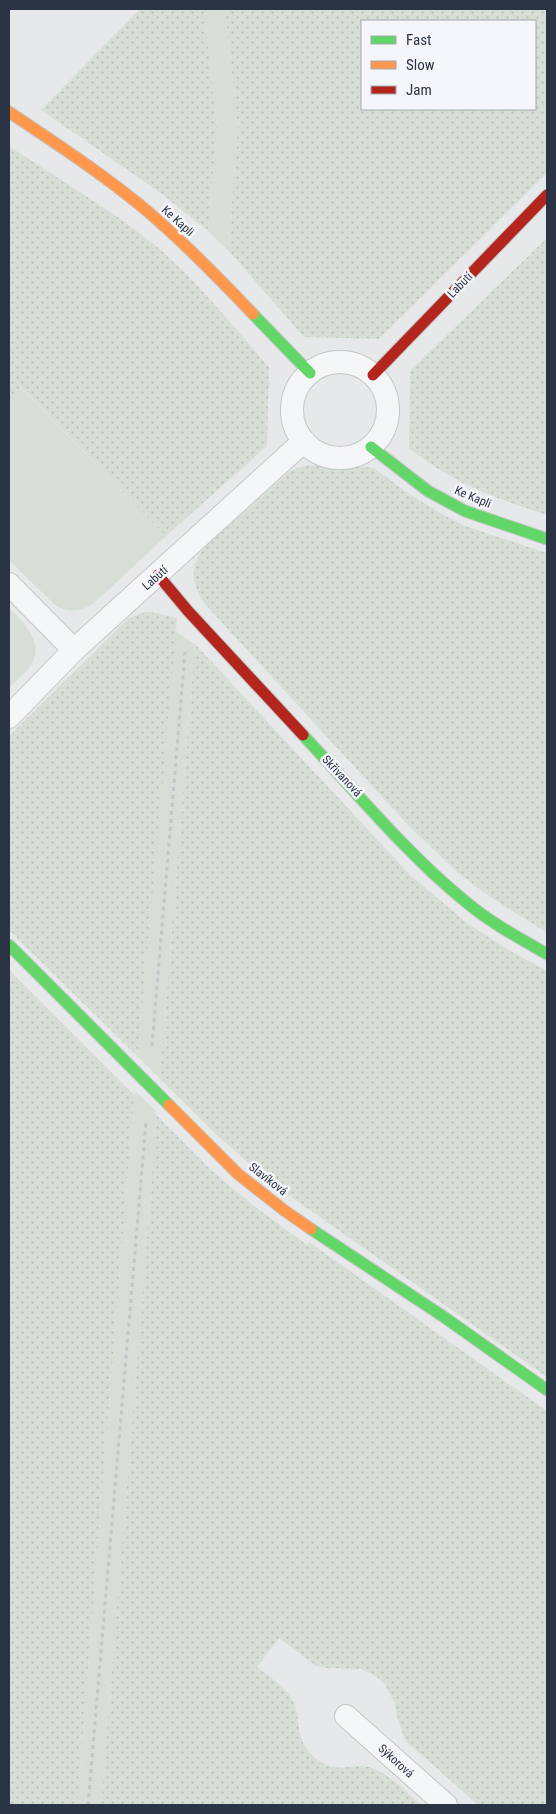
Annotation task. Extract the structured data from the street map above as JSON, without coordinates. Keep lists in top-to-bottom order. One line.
{"streets":{"street":["Ke Kapli","Labutí","Skřivanová","Slavíková","Sýkorová"]},"crossings":[["Ke Kapli","Labutí"],["Labutí","Skřivanová"]],"legend":["Fast","Slow","Jam"]}
